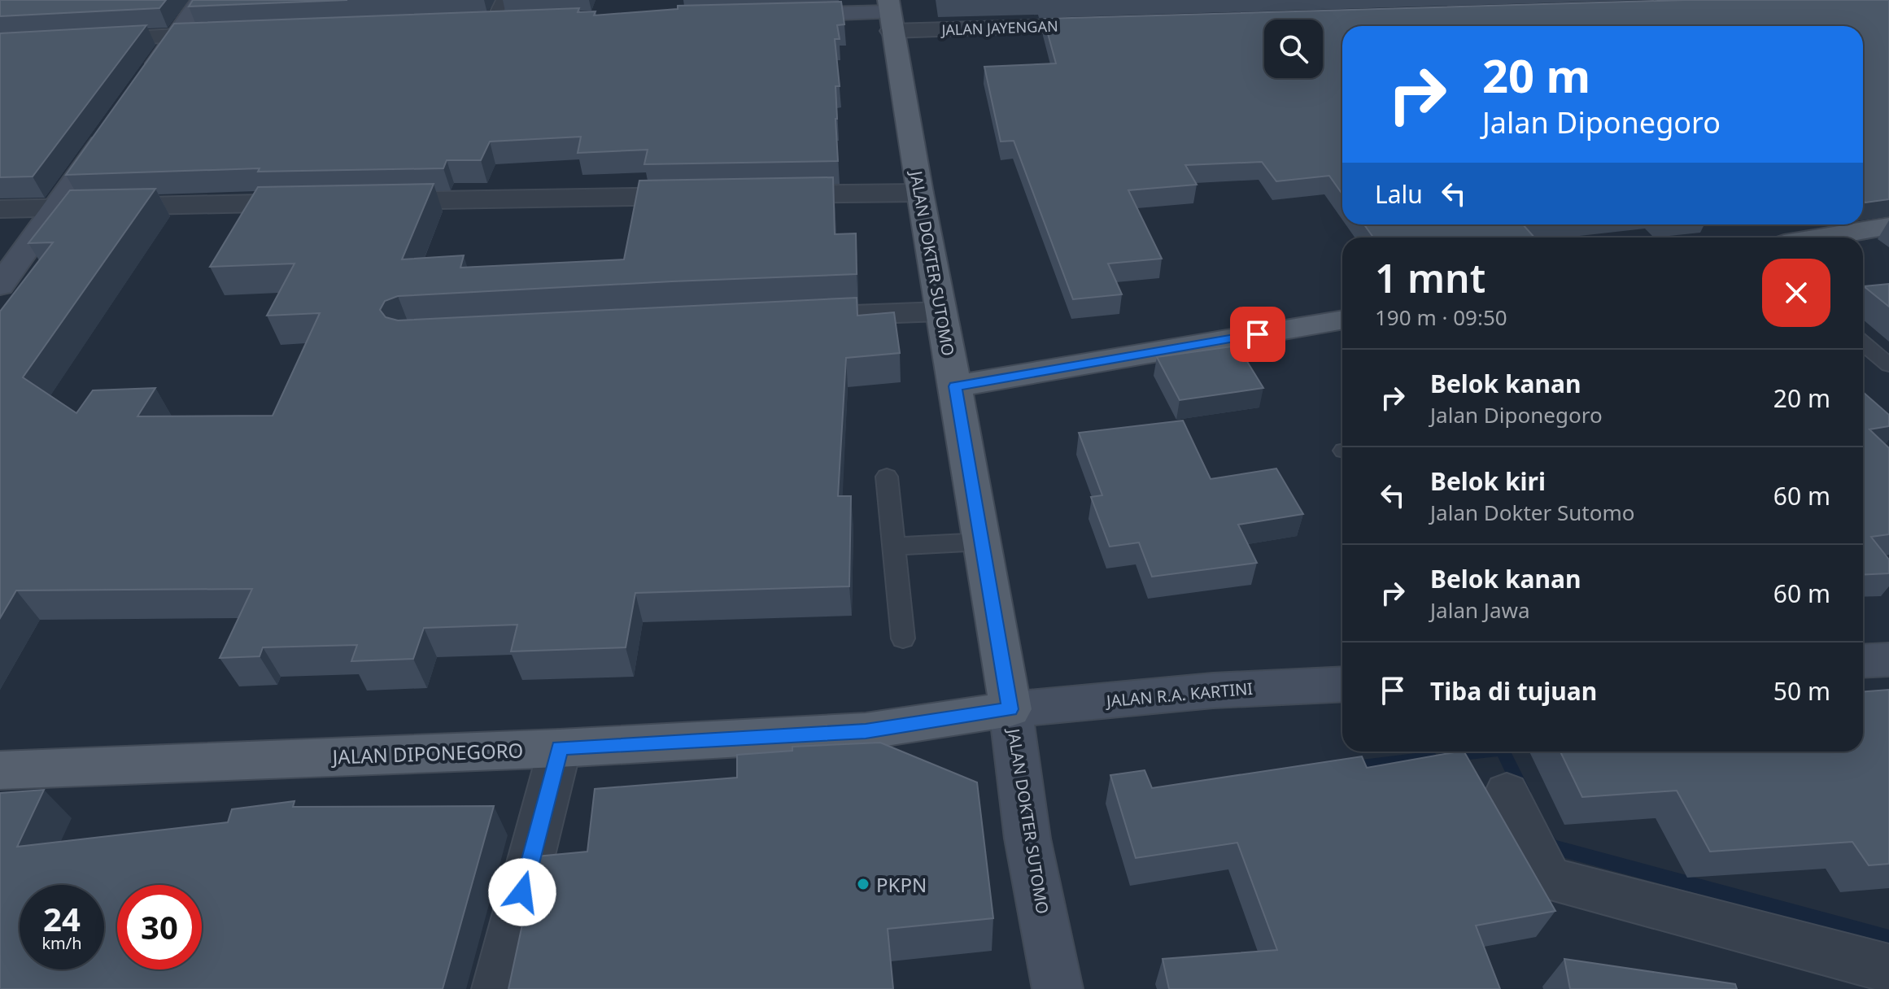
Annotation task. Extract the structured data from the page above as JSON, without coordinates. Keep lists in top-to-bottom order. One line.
{"streets":{"main road":["JALAN DOKTER SUTOMO","JALAN R.A. KARTINI","JALAN DIPONEGORO"],"street":["JALAN JAYENGAN"]},"crossings":[["JALAN JAYENGAN","JALAN DOKTER SUTOMO"],["JALAN DOKTER SUTOMO","JALAN R.A. KARTINI"],["JALAN DOKTER SUTOMO","JALAN DIPONEGORO"],["JALAN R.A. KARTINI","JALAN DIPONEGORO"]],"places":["PKPN"],"page":{"turn":["20 m","Jalan Diponegoro"],"then":"Lalu","heading":["1 mnt","190 m · 09:50"],"list":[{"name":"Belok kanan","note":"Jalan Diponegoro","value":"20 m"},{"name":"Belok kiri","note":"Jalan Dokter Sutomo","value":"60 m"},{"name":"Belok kanan","note":"Jalan Jawa","value":"60 m"},{"name":"Tiba di tujuan","value":"50 m"}],"speed":"24 km/h","limit":"30"}}
